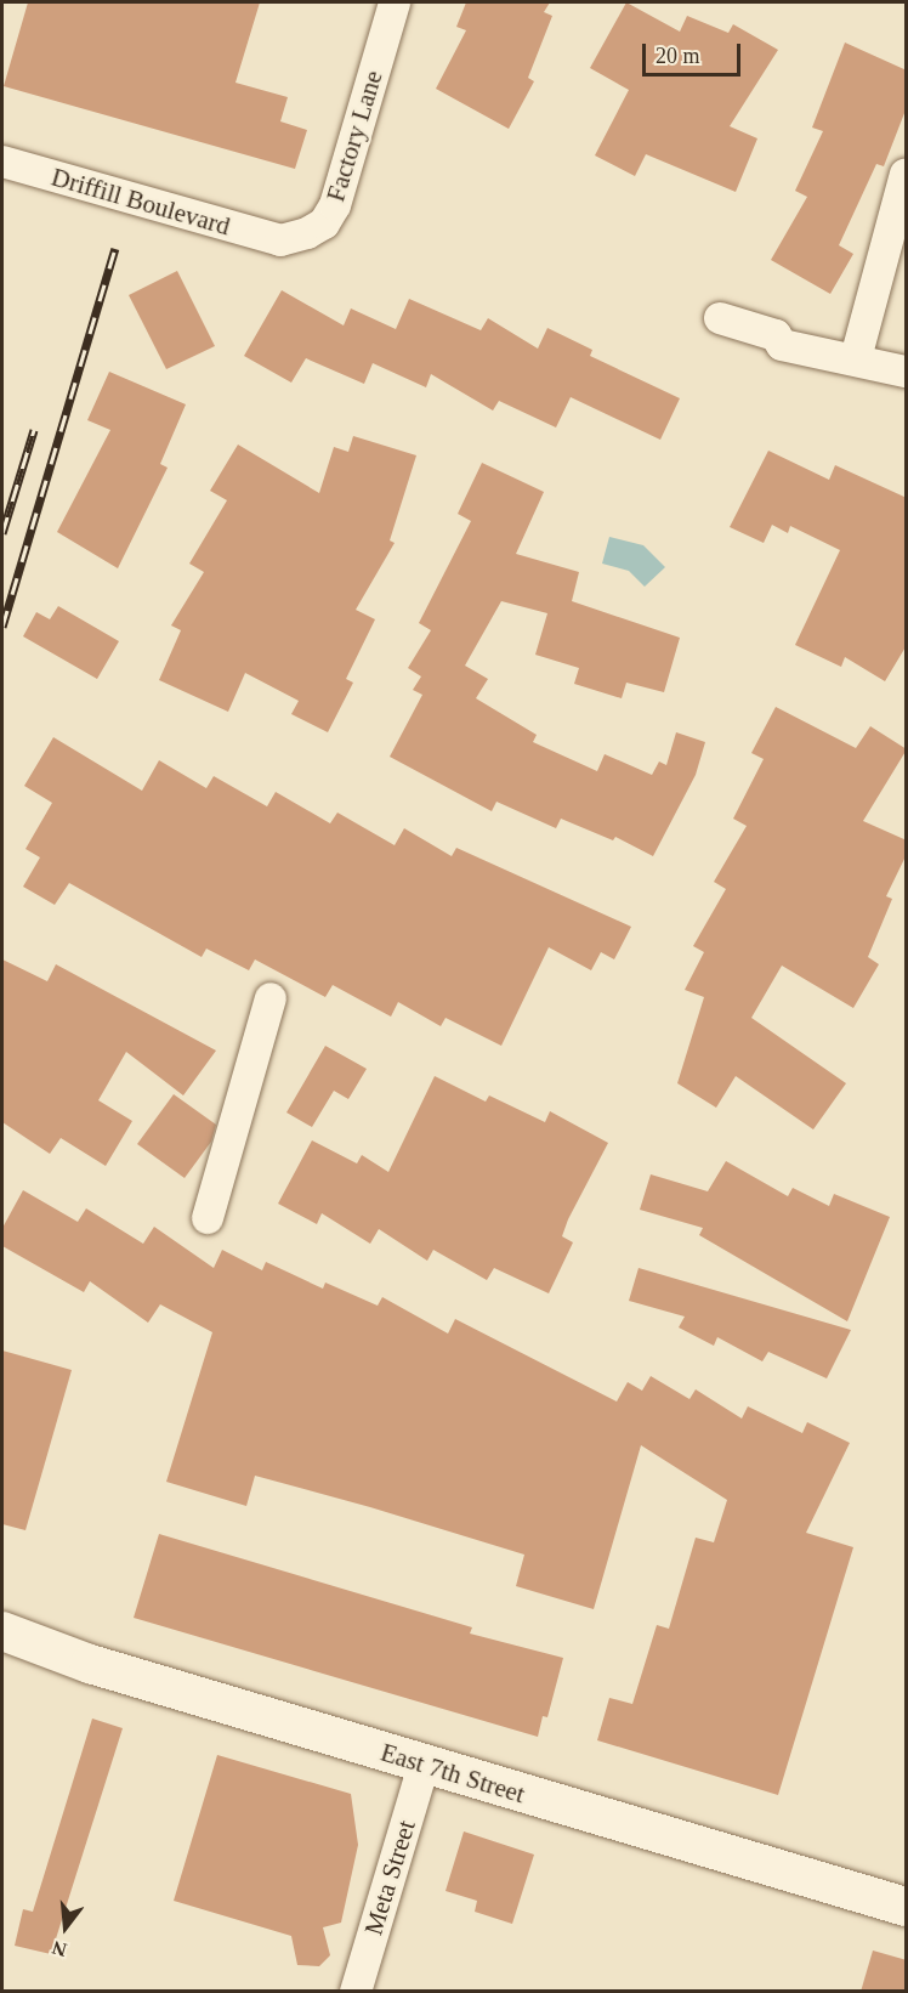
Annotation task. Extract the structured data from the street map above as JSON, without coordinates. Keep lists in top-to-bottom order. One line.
{"streets":{"street":["Factory Lane","Driffill Boulevard","East 7th Street","Meta Street"]},"crossings":[["Factory Lane","Driffill Boulevard"],["East 7th Street","Meta Street"]],"scale_bar":"20 m","north":"bottom"}
